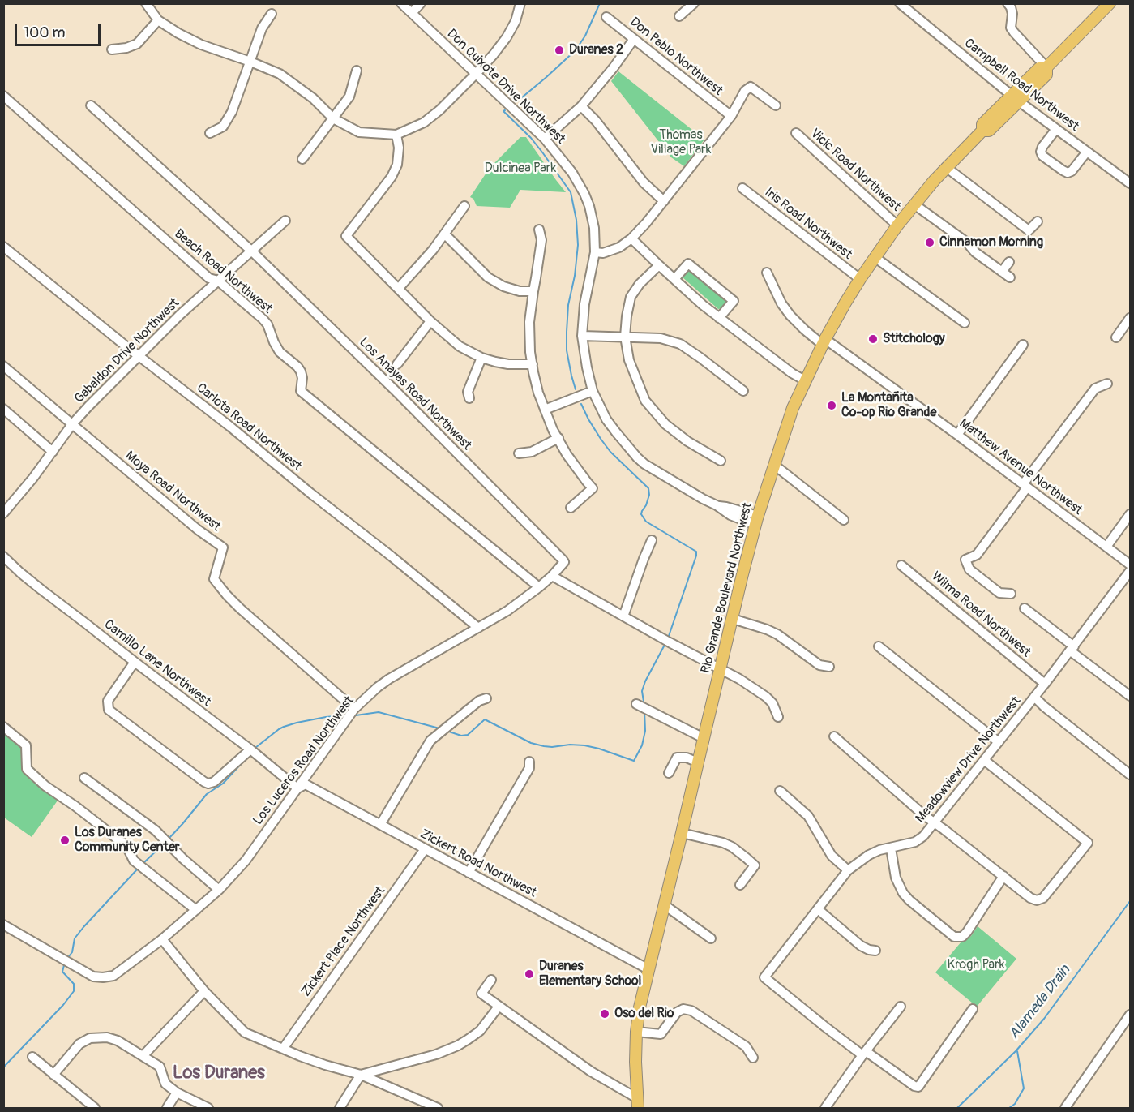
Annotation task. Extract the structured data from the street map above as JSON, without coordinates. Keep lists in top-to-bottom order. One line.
{"streets":{"main road":["Rio Grande Boulevard Northwest"],"street":["Don Pablo Northwest","Campbell Road Northwest","Don Quixote Drive Northwest","Vicic Road Northwest","Iris Road Northwest","Beach Road Northwest","Gabaldon Drive Northwest","Los Anayas Road Northwest","Carlota Road Northwest","Matthew Avenue Northwest","Moya Road Northwest","Wilma Road Northwest","Camillo Lane Northwest","Meadowview Drive Northwest","Los Luceros Road Northwest","Zickert Road Northwest","Zickert Place Northwest"]},"crossings":[["Campbell Road Northwest","Rio Grande Boulevard Northwest"],["Don Quixote Drive Northwest","Rio Grande Boulevard Northwest"],["Vicic Road Northwest","Rio Grande Boulevard Northwest"],["Iris Road Northwest","Rio Grande Boulevard Northwest"],["Beach Road Northwest","Gabaldon Drive Northwest"],["Beach Road Northwest","Los Luceros Road Northwest"],["Gabaldon Drive Northwest","Los Anayas Road Northwest"],["Gabaldon Drive Northwest","Carlota Road Northwest"],["Gabaldon Drive Northwest","Moya Road Northwest"],["Los Anayas Road Northwest","Los Luceros Road Northwest"],["Carlota Road Northwest","Los Luceros Road Northwest"],["Matthew Avenue Northwest","Rio Grande Boulevard Northwest"],["Moya Road Northwest","Los Luceros Road Northwest"],["Rio Grande Boulevard Northwest","Zickert Road Northwest"],["Wilma Road Northwest","Meadowview Drive Northwest"],["Camillo Lane Northwest","Los Luceros Road Northwest"],["Camillo Lane Northwest","Zickert Road Northwest"],["Los Luceros Road Northwest","Zickert Road Northwest"],["Zickert Road Northwest","Zickert Place Northwest"]],"districts":["Los Duranes"],"water":["Alameda Drain"],"parks":["Thomas Village Park","Dulcinea Park","Krogh Park"],"places":["Duranes 2","Cinnamon Morning","Stitchology","La Montañita Co-op Rio Grande","Los Duranes Community Center","Duranes Elementary School","Oso del Rio"],"scale_bar":"100 m"}
